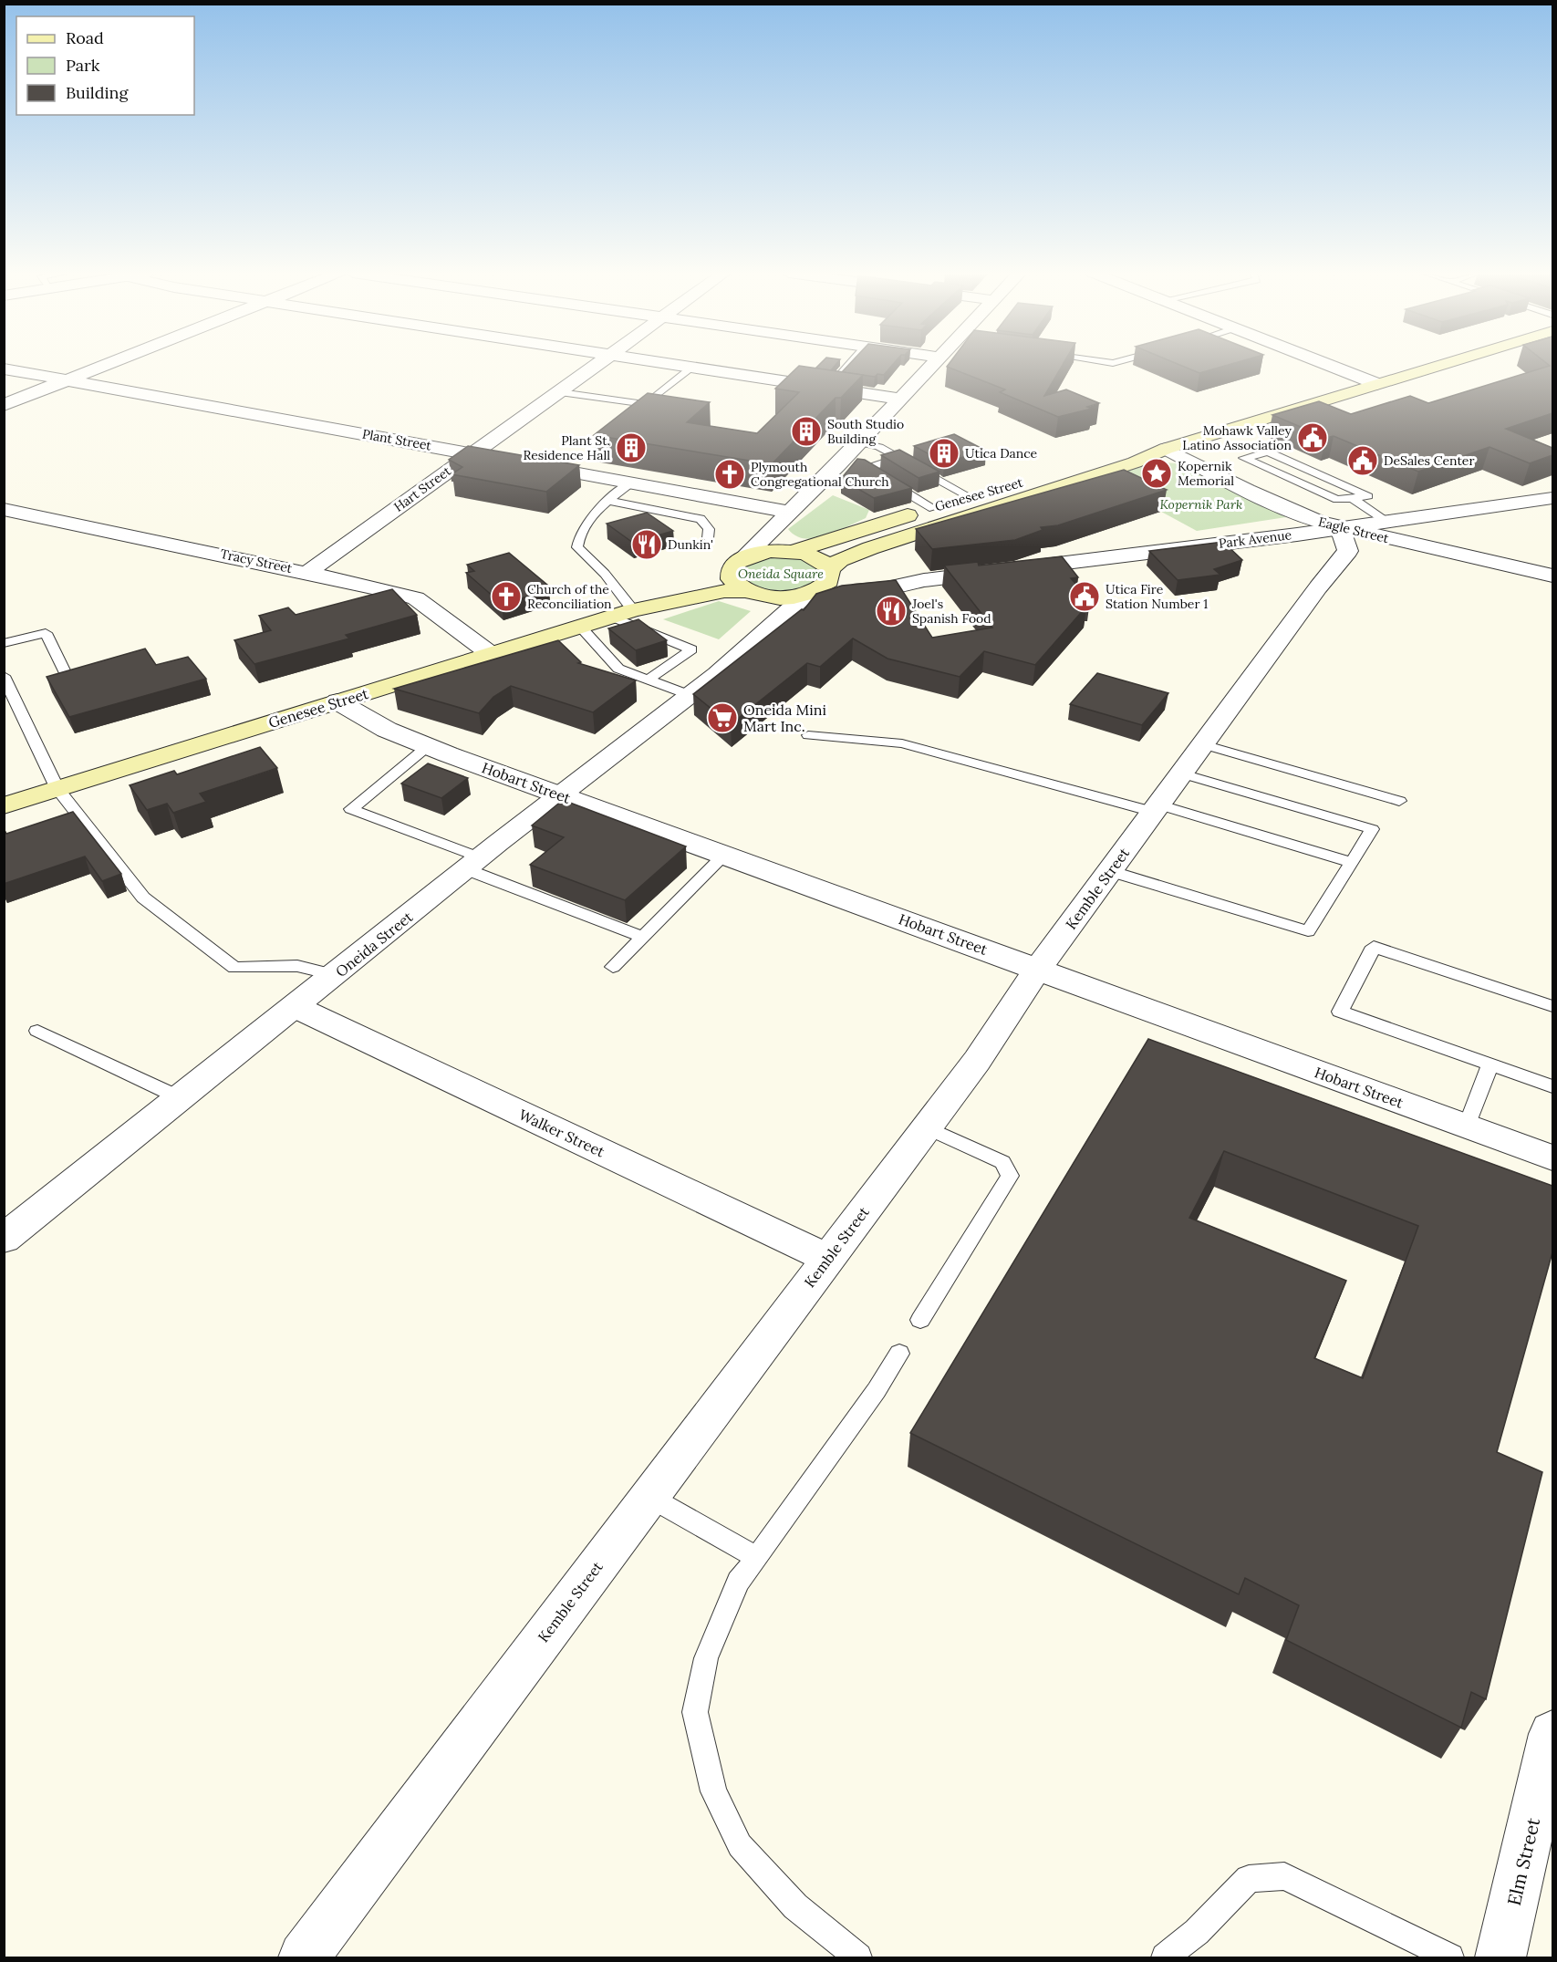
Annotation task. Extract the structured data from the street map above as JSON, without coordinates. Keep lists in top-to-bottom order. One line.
{"streets":{"main road":["Genesee Street"],"street":["Plant Street","Hart Street","Eagle Street","Park Avenue","Tracy Street","Hobart Street","Kemble Street","Oneida Street","Walker Street","Elm Street"]},"crossings":[["Plant Street","Hart Street"],["Hart Street","Tracy Street"],["Genesee Street","Eagle Street"],["Genesee Street","Park Avenue"],["Genesee Street","Tracy Street"],["Genesee Street","Hobart Street"],["Genesee Street","Oneida Street"],["Eagle Street","Park Avenue"],["Eagle Street","Kemble Street"],["Park Avenue","Kemble Street"],["Park Avenue","Oneida Street"],["Hobart Street","Kemble Street"],["Hobart Street","Oneida Street"],["Kemble Street","Walker Street"],["Oneida Street","Walker Street"]],"parks":["Kopernik Park","Oneida Square"],"places":{"building":["South Studio Building","Plant St. Residence Hall","Utica Dance"],"public building":["Mohawk Valley Latino Association","DeSales Center","Utica Fire Station Number 1"],"place":["Kopernik Memorial"],"church":["Plymouth Congregational Church","Church of the Reconciliation"],"restaurant":["Dunkin'","Joel's Spanish Food"],"supermarket":["Oneida Mini Mart Inc."]},"legend":["Road","Park","Building"]}
